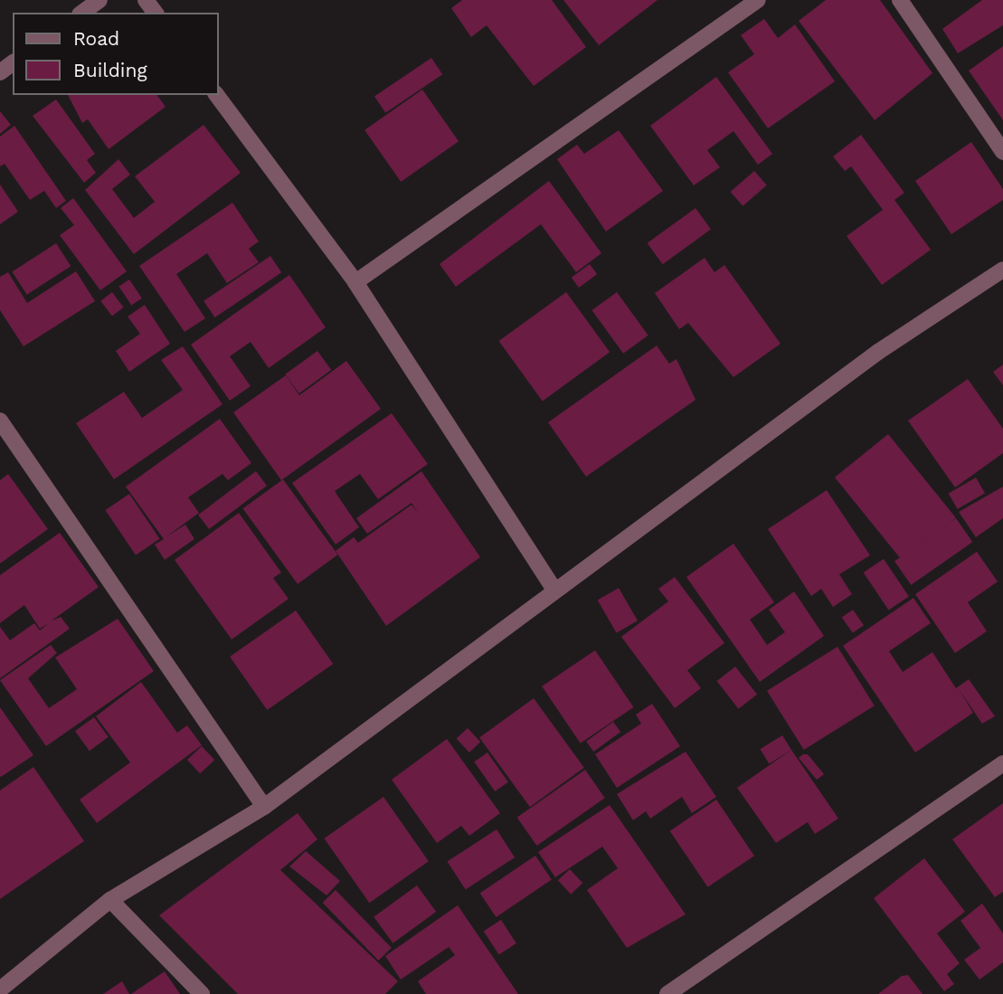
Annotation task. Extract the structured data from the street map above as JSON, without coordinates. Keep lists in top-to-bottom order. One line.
{"legend":["Road","Building"]}
